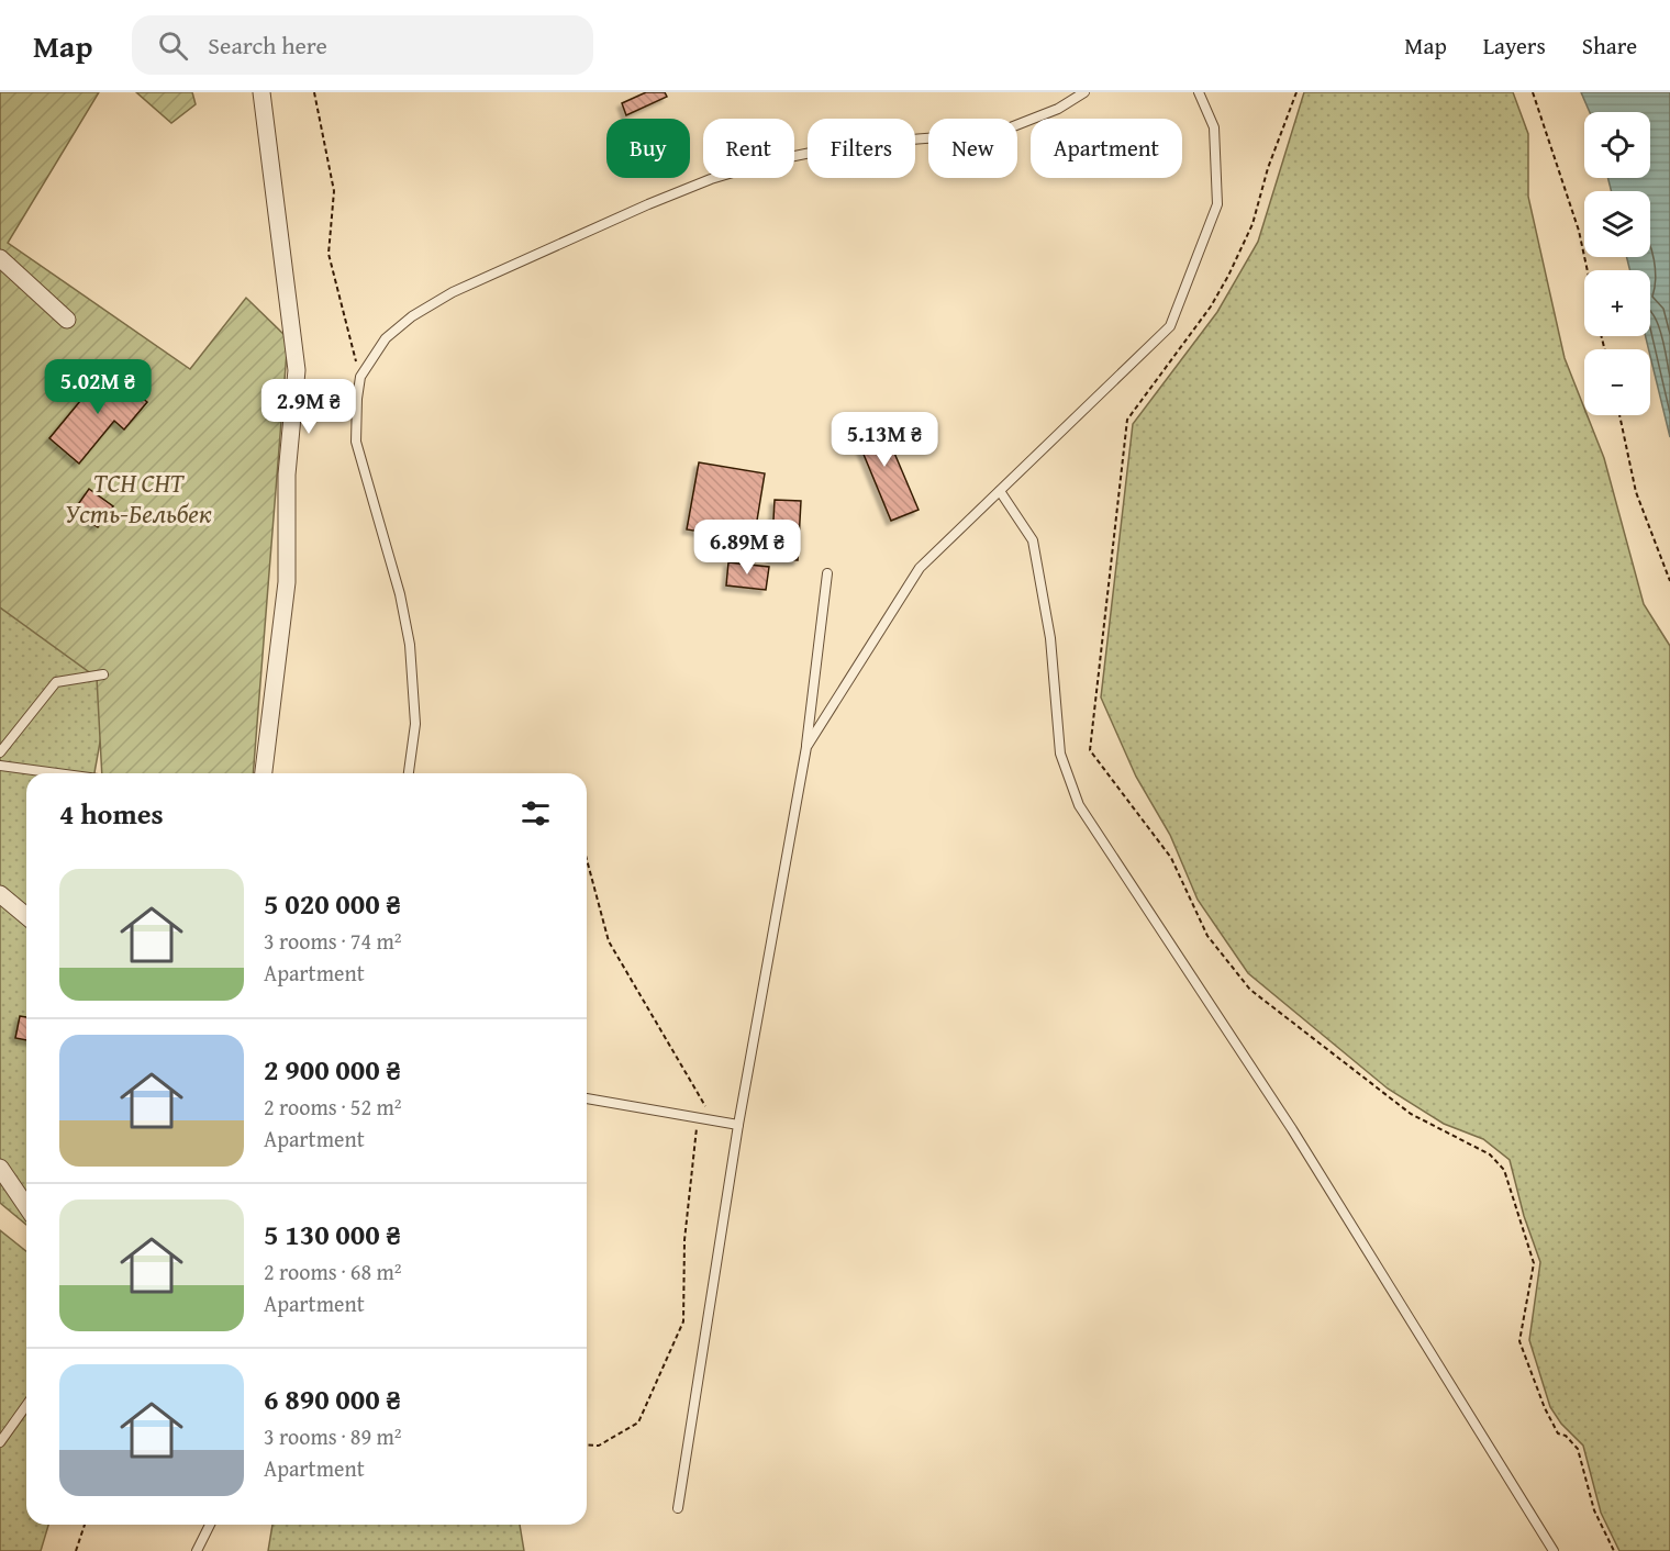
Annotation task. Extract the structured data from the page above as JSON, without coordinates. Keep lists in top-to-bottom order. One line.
{"parks":["ТСН СНТ Усть-Бельбек"],"page":{"header":"Map","search":"Search here","nav":["Map","Layers","Share"],"map_buttons":["+","−"],"chip":["Buy","Rent","Filters","New","Apartment"],"price":["5.02M ₴","2.9M ₴","5.13M ₴","6.89M ₴"],"heading":"4 homes","list":[{"name":"5 020 000 ₴","note":"3 rooms · 74 m² · Apartment"},{"name":"2 900 000 ₴","note":"2 rooms · 52 m² · Apartment"},{"name":"5 130 000 ₴","note":"2 rooms · 68 m² · Apartment"},{"name":"6 890 000 ₴","note":"3 rooms · 89 m² · Apartment"}]}}
